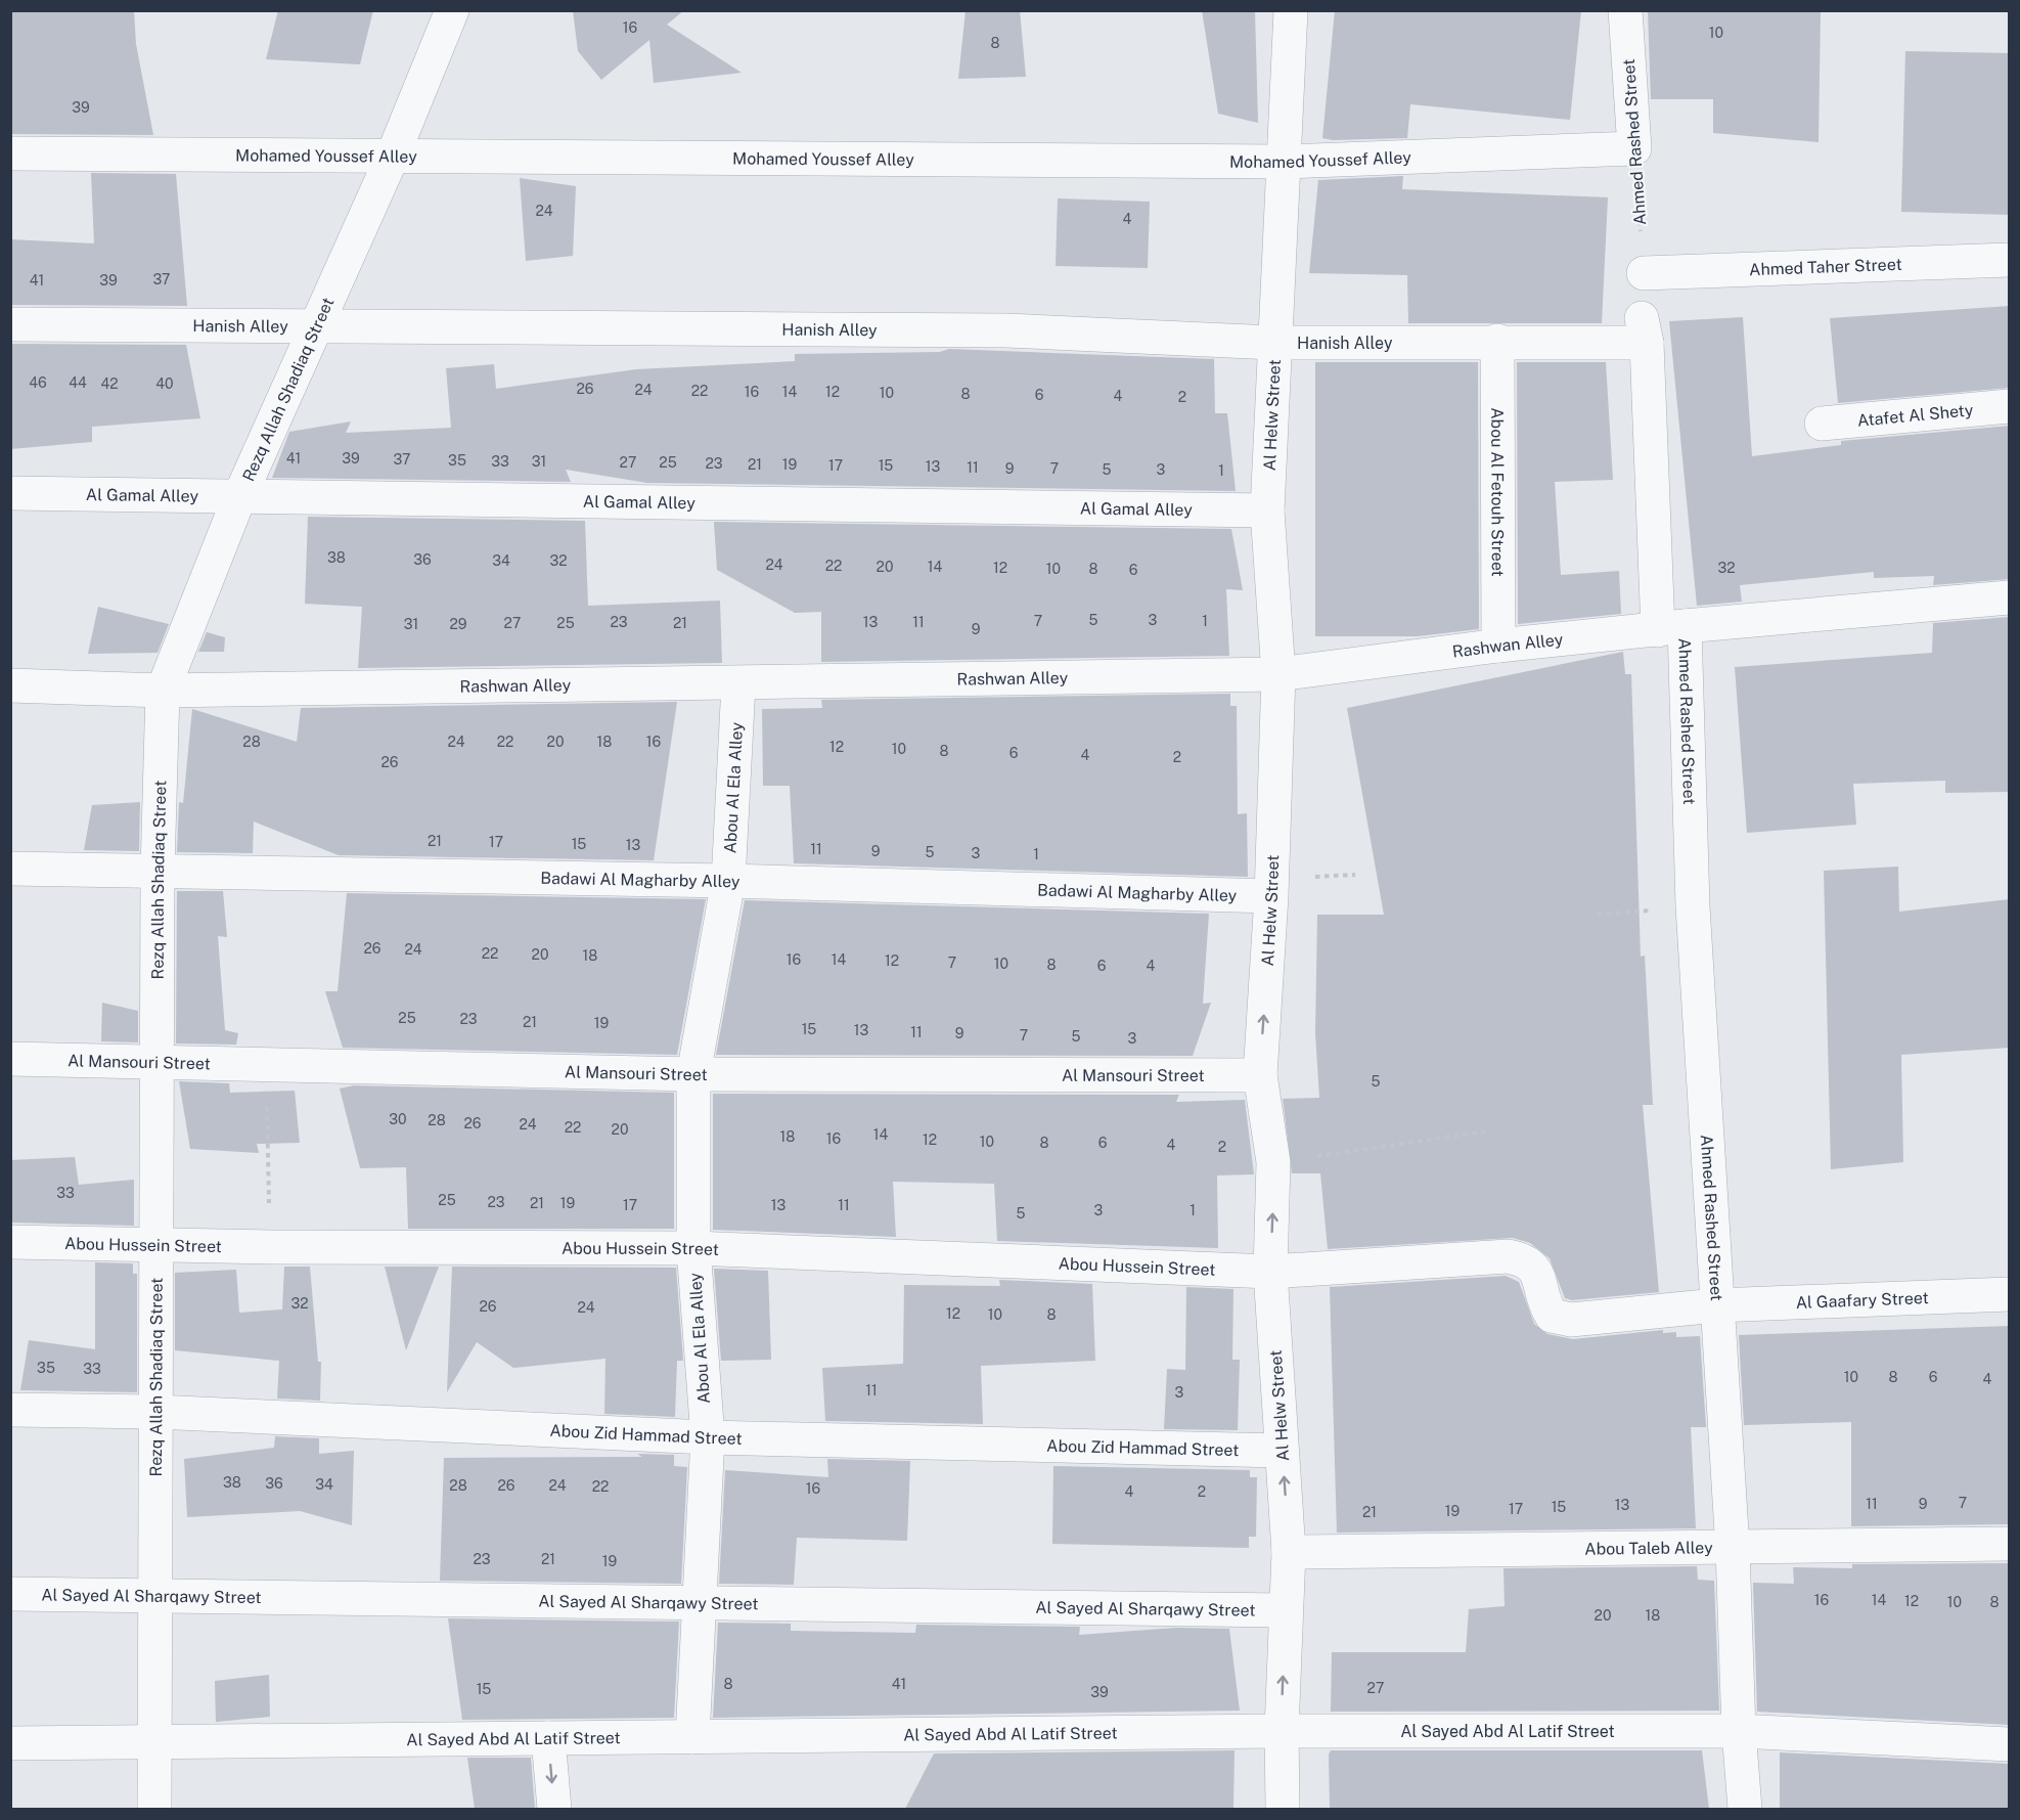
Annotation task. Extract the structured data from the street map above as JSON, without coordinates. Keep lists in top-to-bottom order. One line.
{"streets":{"street":["Ahmed Rashed Street","Mohamed Youssef Alley","Ahmed Taher Street","Hanish Alley","Rezq Allah Shadiaq Street","Al Helw Street","Atafet Al Shety","Abou Al Fetouh Street","Al Gamal Alley","Rashwan Alley","Abou Al Ela Alley","Badawi Al Magharby Alley","Al Mansouri Street","Abou Hussein Street","Al Gaafary Street","Abou Zid Hammad Street","Abou Taleb Alley","Al Sayed Al Sharqawy Street","Al Sayed Abd Al Latif Street"]},"crossings":[["Ahmed Rashed Street","Mohamed Youssef Alley"],["Ahmed Rashed Street","Ahmed Taher Street"],["Ahmed Rashed Street","Hanish Alley"],["Ahmed Rashed Street","Rashwan Alley"],["Ahmed Rashed Street","Abou Hussein Street"],["Ahmed Rashed Street","Al Gaafary Street"],["Ahmed Rashed Street","Abou Taleb Alley"],["Ahmed Rashed Street","Al Sayed Abd Al Latif Street"],["Mohamed Youssef Alley","Rezq Allah Shadiaq Street"],["Mohamed Youssef Alley","Al Helw Street"],["Hanish Alley","Rezq Allah Shadiaq Street"],["Hanish Alley","Al Helw Street"],["Hanish Alley","Abou Al Fetouh Street"],["Rezq Allah Shadiaq Street","Al Gamal Alley"],["Rezq Allah Shadiaq Street","Rashwan Alley"],["Rezq Allah Shadiaq Street","Badawi Al Magharby Alley"],["Rezq Allah Shadiaq Street","Al Mansouri Street"],["Rezq Allah Shadiaq Street","Abou Hussein Street"],["Rezq Allah Shadiaq Street","Abou Zid Hammad Street"],["Rezq Allah Shadiaq Street","Al Sayed Al Sharqawy Street"],["Rezq Allah Shadiaq Street","Al Sayed Abd Al Latif Street"],["Al Helw Street","Al Gamal Alley"],["Al Helw Street","Rashwan Alley"],["Al Helw Street","Badawi Al Magharby Alley"],["Al Helw Street","Al Mansouri Street"],["Al Helw Street","Abou Hussein Street"],["Al Helw Street","Abou Zid Hammad Street"],["Al Helw Street","Abou Taleb Alley"],["Al Helw Street","Al Sayed Al Sharqawy Street"],["Al Helw Street","Al Sayed Abd Al Latif Street"],["Abou Al Fetouh Street","Rashwan Alley"],["Rashwan Alley","Abou Al Ela Alley"],["Abou Al Ela Alley","Badawi Al Magharby Alley"],["Abou Al Ela Alley","Al Mansouri Street"],["Abou Al Ela Alley","Abou Hussein Street"],["Abou Al Ela Alley","Abou Zid Hammad Street"],["Abou Al Ela Alley","Al Sayed Al Sharqawy Street"],["Abou Al Ela Alley","Al Sayed Abd Al Latif Street"],["Abou Hussein Street","Al Gaafary Street"]],"house_numbers":["16","10","8","39","24","4","37","41","39","46","44","42","40","26","24","22","16","14","12","10","8","6","4","2","41","39","37","35","33","31","27","25","23","21","19","17","15","13","11","9","7","5","3","1","38","36","34","32","24","22","20","14","12","32","10","8","6","5","3","7","1","23","13","11","27","25","21","31","29","9","28","24","22","20","18","16","12","10","8","6","4","2","26","21","17","15","13","11","9","5","3","1","26","24","22","20","18","16","14","12","7","10","8","6","4","25","23","21","19","15","13","11","9","7","5","3","5","30","28","26","24","22","20","14","18","16","12","10","8","6","4","2","33","25","23","21","19","17","13","11","3","1","5","32","26","24","12","10","8","35","33","10","8","6","4","11","3","38","36","34","28","26","24","22","16","4","2","7","11","9","13","15","17","19","21","23","21","19","16","14","12","10","8","20","18","8","41","27","15","39"]}
